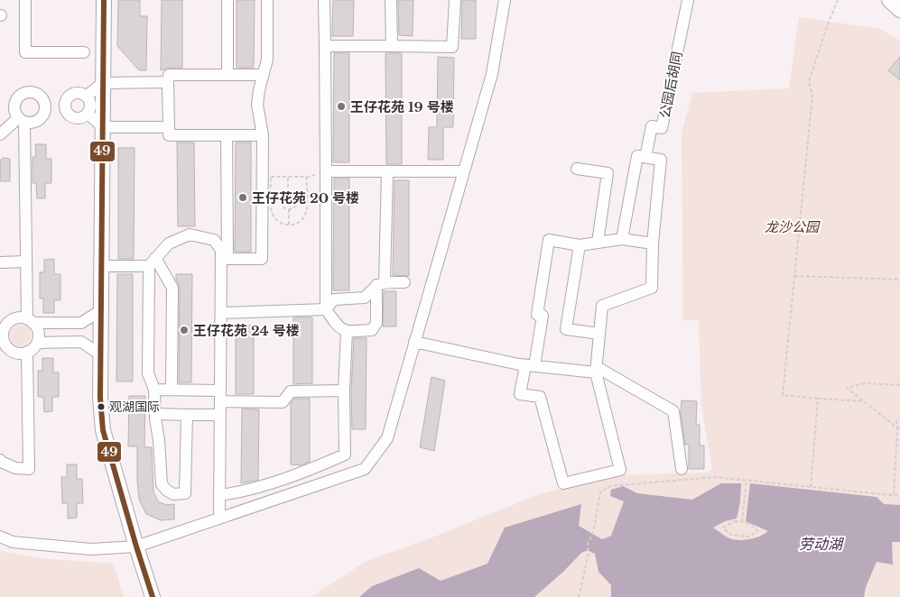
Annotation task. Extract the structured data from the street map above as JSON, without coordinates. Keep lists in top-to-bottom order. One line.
{"streets":{"street":["公园后胡同"]},"water":["劳动湖"],"parks":["龙沙公园"],"places":["王仔花苑 19 号楼","王仔花苑 20 号楼","王仔花苑 24 号楼","观湖国际"],"lines":["transit line 49"]}
